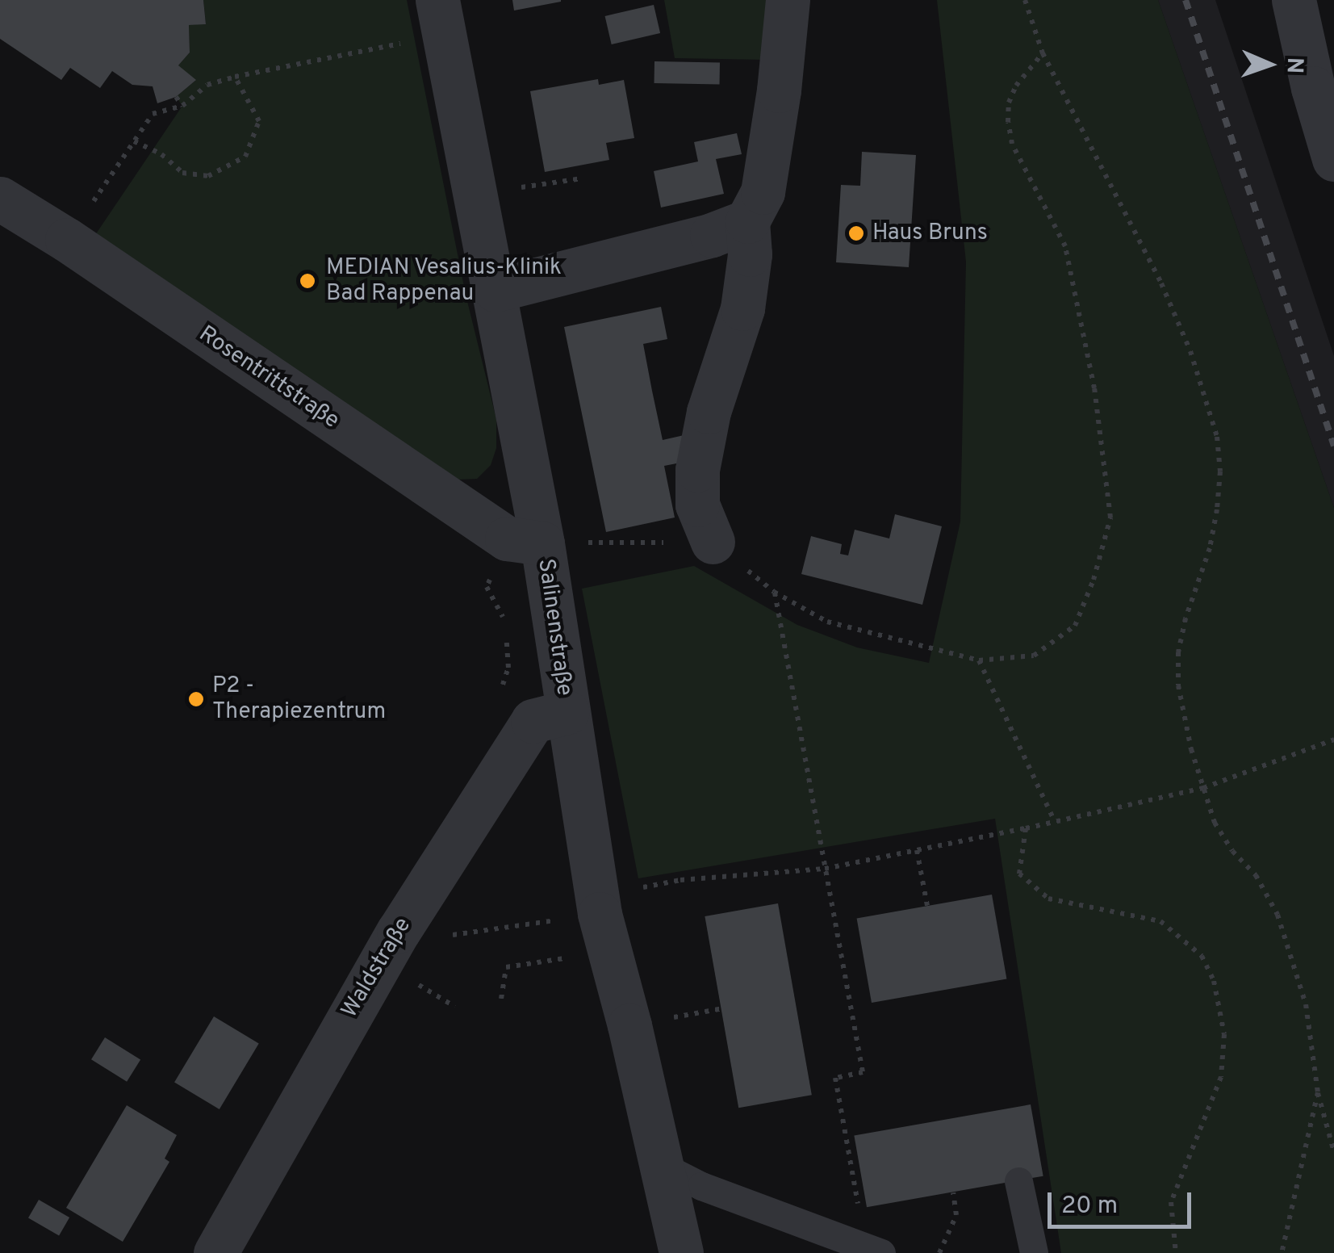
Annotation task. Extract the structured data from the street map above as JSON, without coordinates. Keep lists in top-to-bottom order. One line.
{"streets":{"street":["Rosentrittstraße","Salinenstraße","Waldstraße"]},"crossings":[["Rosentrittstraße","Salinenstraße"],["Salinenstraße","Waldstraße"]],"places":["Haus Bruns","MEDIAN Vesalius-Klinik Bad Rappenau","P2 - Therapiezentrum"],"scale_bar":"20 m","north":"right"}
